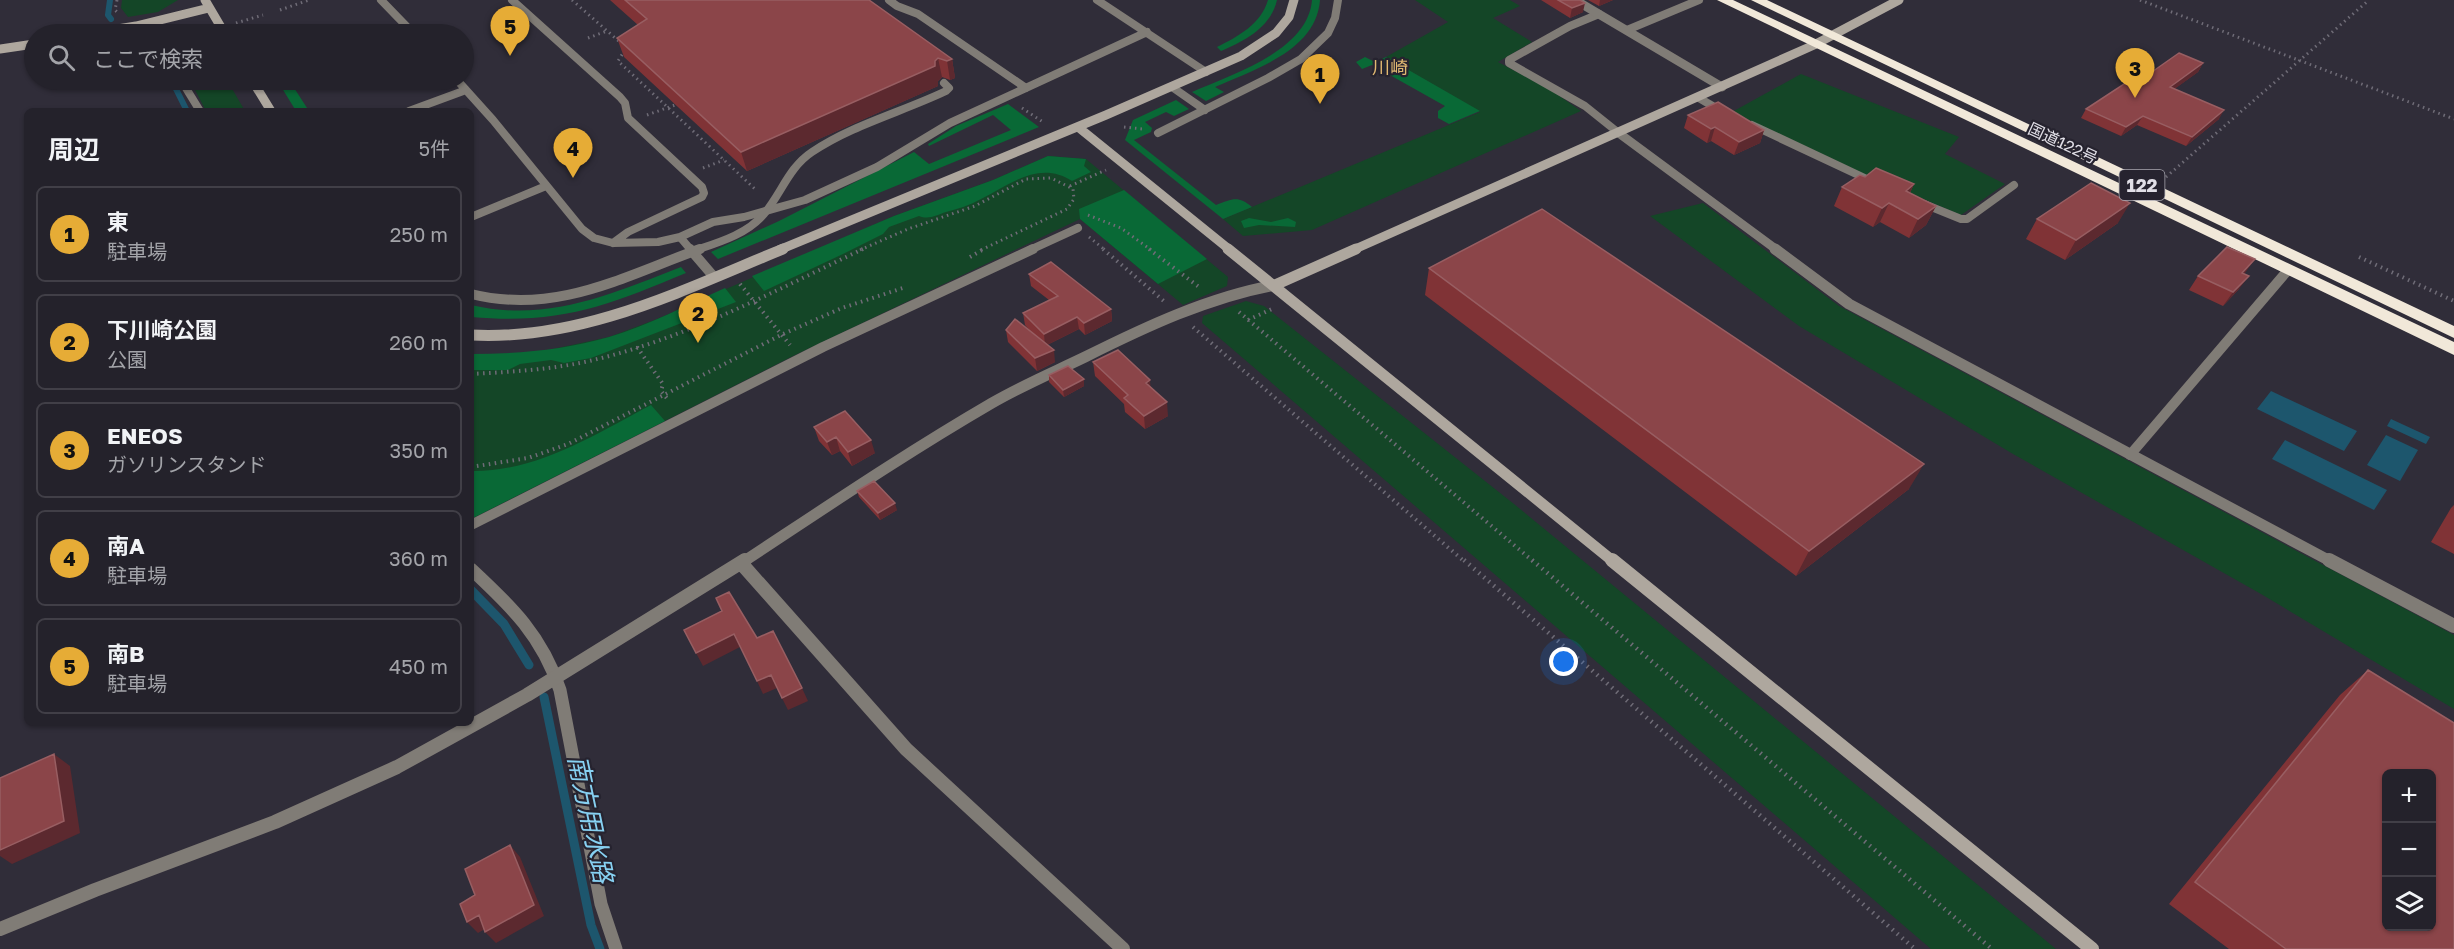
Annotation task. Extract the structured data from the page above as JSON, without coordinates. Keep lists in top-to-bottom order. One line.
{"streets":{"highway":["国道122号","122"]},"districts":["川崎"],"water":["南方用水路"],"page":{"pins":["5","3","1","4","2"],"search":"ここで検索","heading":["周辺","5件"],"list":[{"mark":"1","name":"東","note":"駐車場","value":"250 m"},{"mark":"2","name":"下川崎公園","note":"公園","value":"260 m"},{"mark":"3","name":"ENEOS","note":"ガソリンスタンド","value":"350 m"},{"mark":"4","name":"南A","note":"駐車場","value":"360 m"},{"mark":"5","name":"南B","note":"駐車場","value":"450 m"}],"map_buttons":["+","−"]}}
